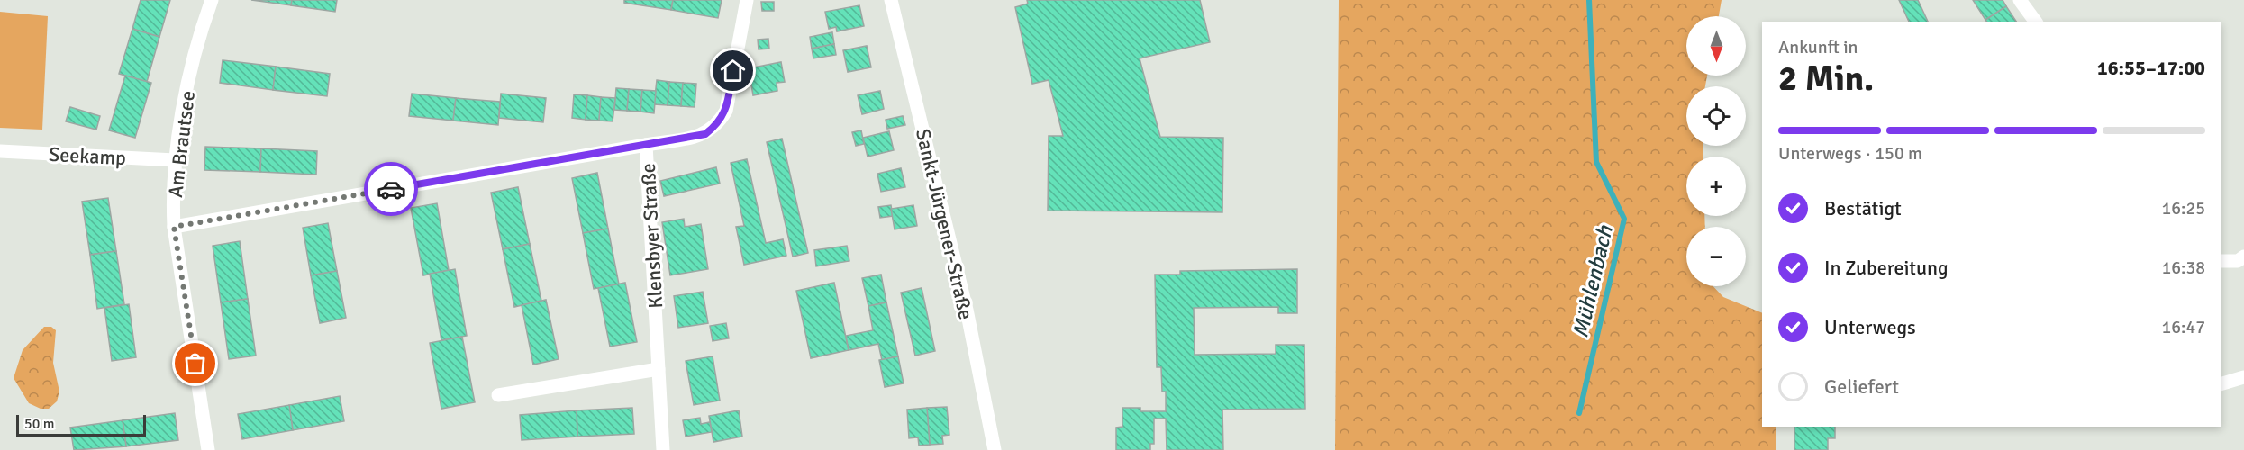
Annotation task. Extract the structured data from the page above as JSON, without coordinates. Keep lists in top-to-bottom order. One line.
{"streets":{"street":["Am Brautsee","Seekamp","Sankt-Jürgener-Straße","Klensbyer Straße"]},"crossings":[["Am Brautsee","Seekamp"]],"water":["Mühlenbach"],"scale_bar":"50 m","north":"bottom","page":{"map_buttons":["+","−"],"heading":["2 Min.","Ankunft in","16:55–17:00"],"bar":"Unterwegs · 150 m","list":[["Bestätigt","16:25"],["In Zubereitung","16:38"],["Unterwegs","16:47"],"Geliefert"],"scale":"50 m"}}
